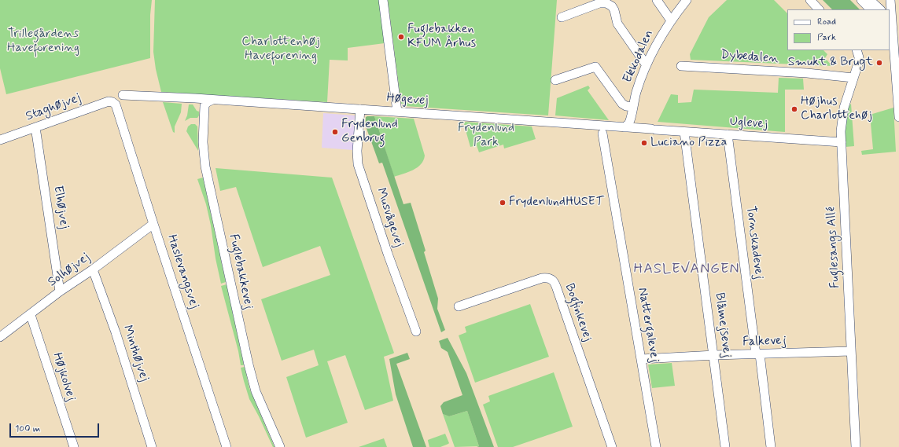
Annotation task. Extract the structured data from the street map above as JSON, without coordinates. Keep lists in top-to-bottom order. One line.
{"streets":{"street":["Ekkodalen","Dybedalen","Høgevej","Staghøjvej","Uglevej","Elhøjvej","Musvågevej","Tornskadevej","Fuglesangs Allé","Solhøjvej","Haslevangsvej","Fuglebakkevej","Bogfinkevej","Nattergalevej","Blåmejsevej","Falkevej","Minthøjvej","Højkolvej"]},"crossings":[["Ekkodalen","Høgevej"],["Dybedalen","Fuglesangs Allé"],["Høgevej","Uglevej"],["Høgevej","Musvågevej"],["Høgevej","Fuglebakkevej"],["Staghøjvej","Elhøjvej"],["Staghøjvej","Haslevangsvej"],["Uglevej","Tornskadevej"],["Uglevej","Fuglesangs Allé"],["Uglevej","Blåmejsevej"],["Elhøjvej","Solhøjvej"],["Tornskadevej","Falkevej"],["Fuglesangs Allé","Falkevej"],["Solhøjvej","Haslevangsvej"],["Solhøjvej","Minthøjvej"],["Solhøjvej","Højkolvej"],["Nattergalevej","Falkevej"],["Blåmejsevej","Falkevej"]],"districts":["HASLEVANGEN"],"parks":["Trillegårdens Haveforening","Charlottenhøj Haveforening","Frydenlund Park"],"places":["Fuglebakken KFUM Århus","Smukt & Brugt","Højhus Charlottehøj","Frydenlund Genbrug","Luciano Pizza","FrydenlundHUSET"],"legend":["Road","Park"],"scale_bar":"100 m"}
